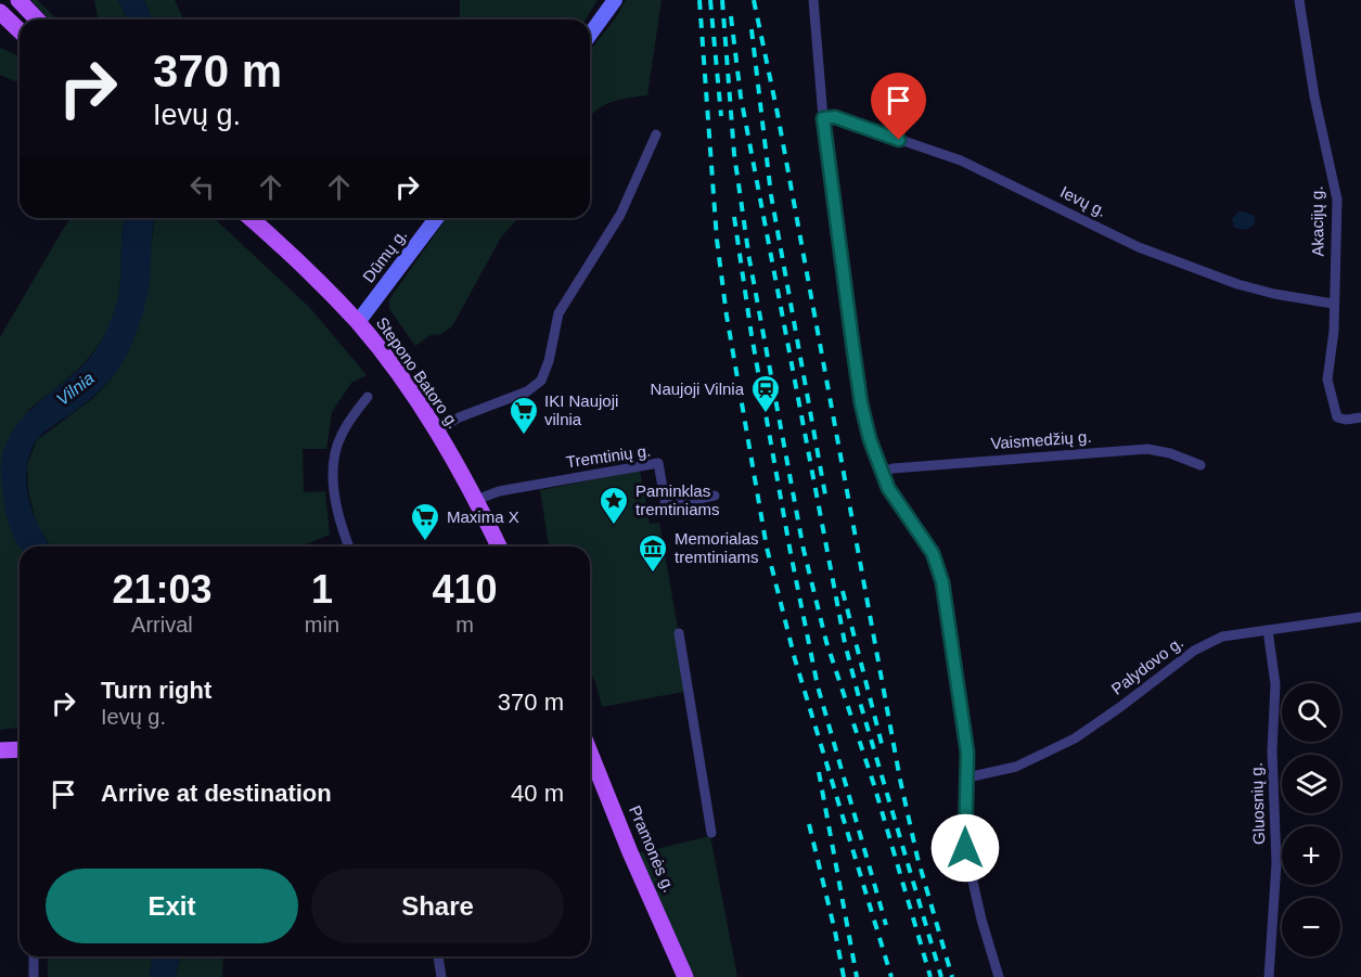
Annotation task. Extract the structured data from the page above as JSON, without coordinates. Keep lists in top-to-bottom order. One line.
{"streets":{"main road":["Dūmų g.","Stepono Batoro g.","Pramonės g."],"street":["Ievų g.","Akacijų g.","Vaismedžių g.","Tremtinių g.","Palydovo g.","Gluosnių g."]},"crossings":[["Ievų g.","Akacijų g."],["Dūmų g.","Stepono Batoro g."],["Stepono Batoro g.","Tremtinių g."],["Palydovo g.","Gluosnių g."]],"water":["Vilnia"],"places":{"station":["Naujoji Vilnia"],"supermarket":["IKI Naujoji vilnia","Maxima X"],"place":["Paminklas tremtiniams"],"museum":["Memorialas tremtiniams"]},"page":{"turn":["370 m","Ievų g."],"eta":["21:03","Arrival","1","min","410","m"],"list":[{"name":"Turn right","note":"Ievų g.","value":"370 m"},{"name":"Arrive at destination","value":"40 m"}],"map_buttons":["+","−"],"buttons":["Exit","Share"]}}
